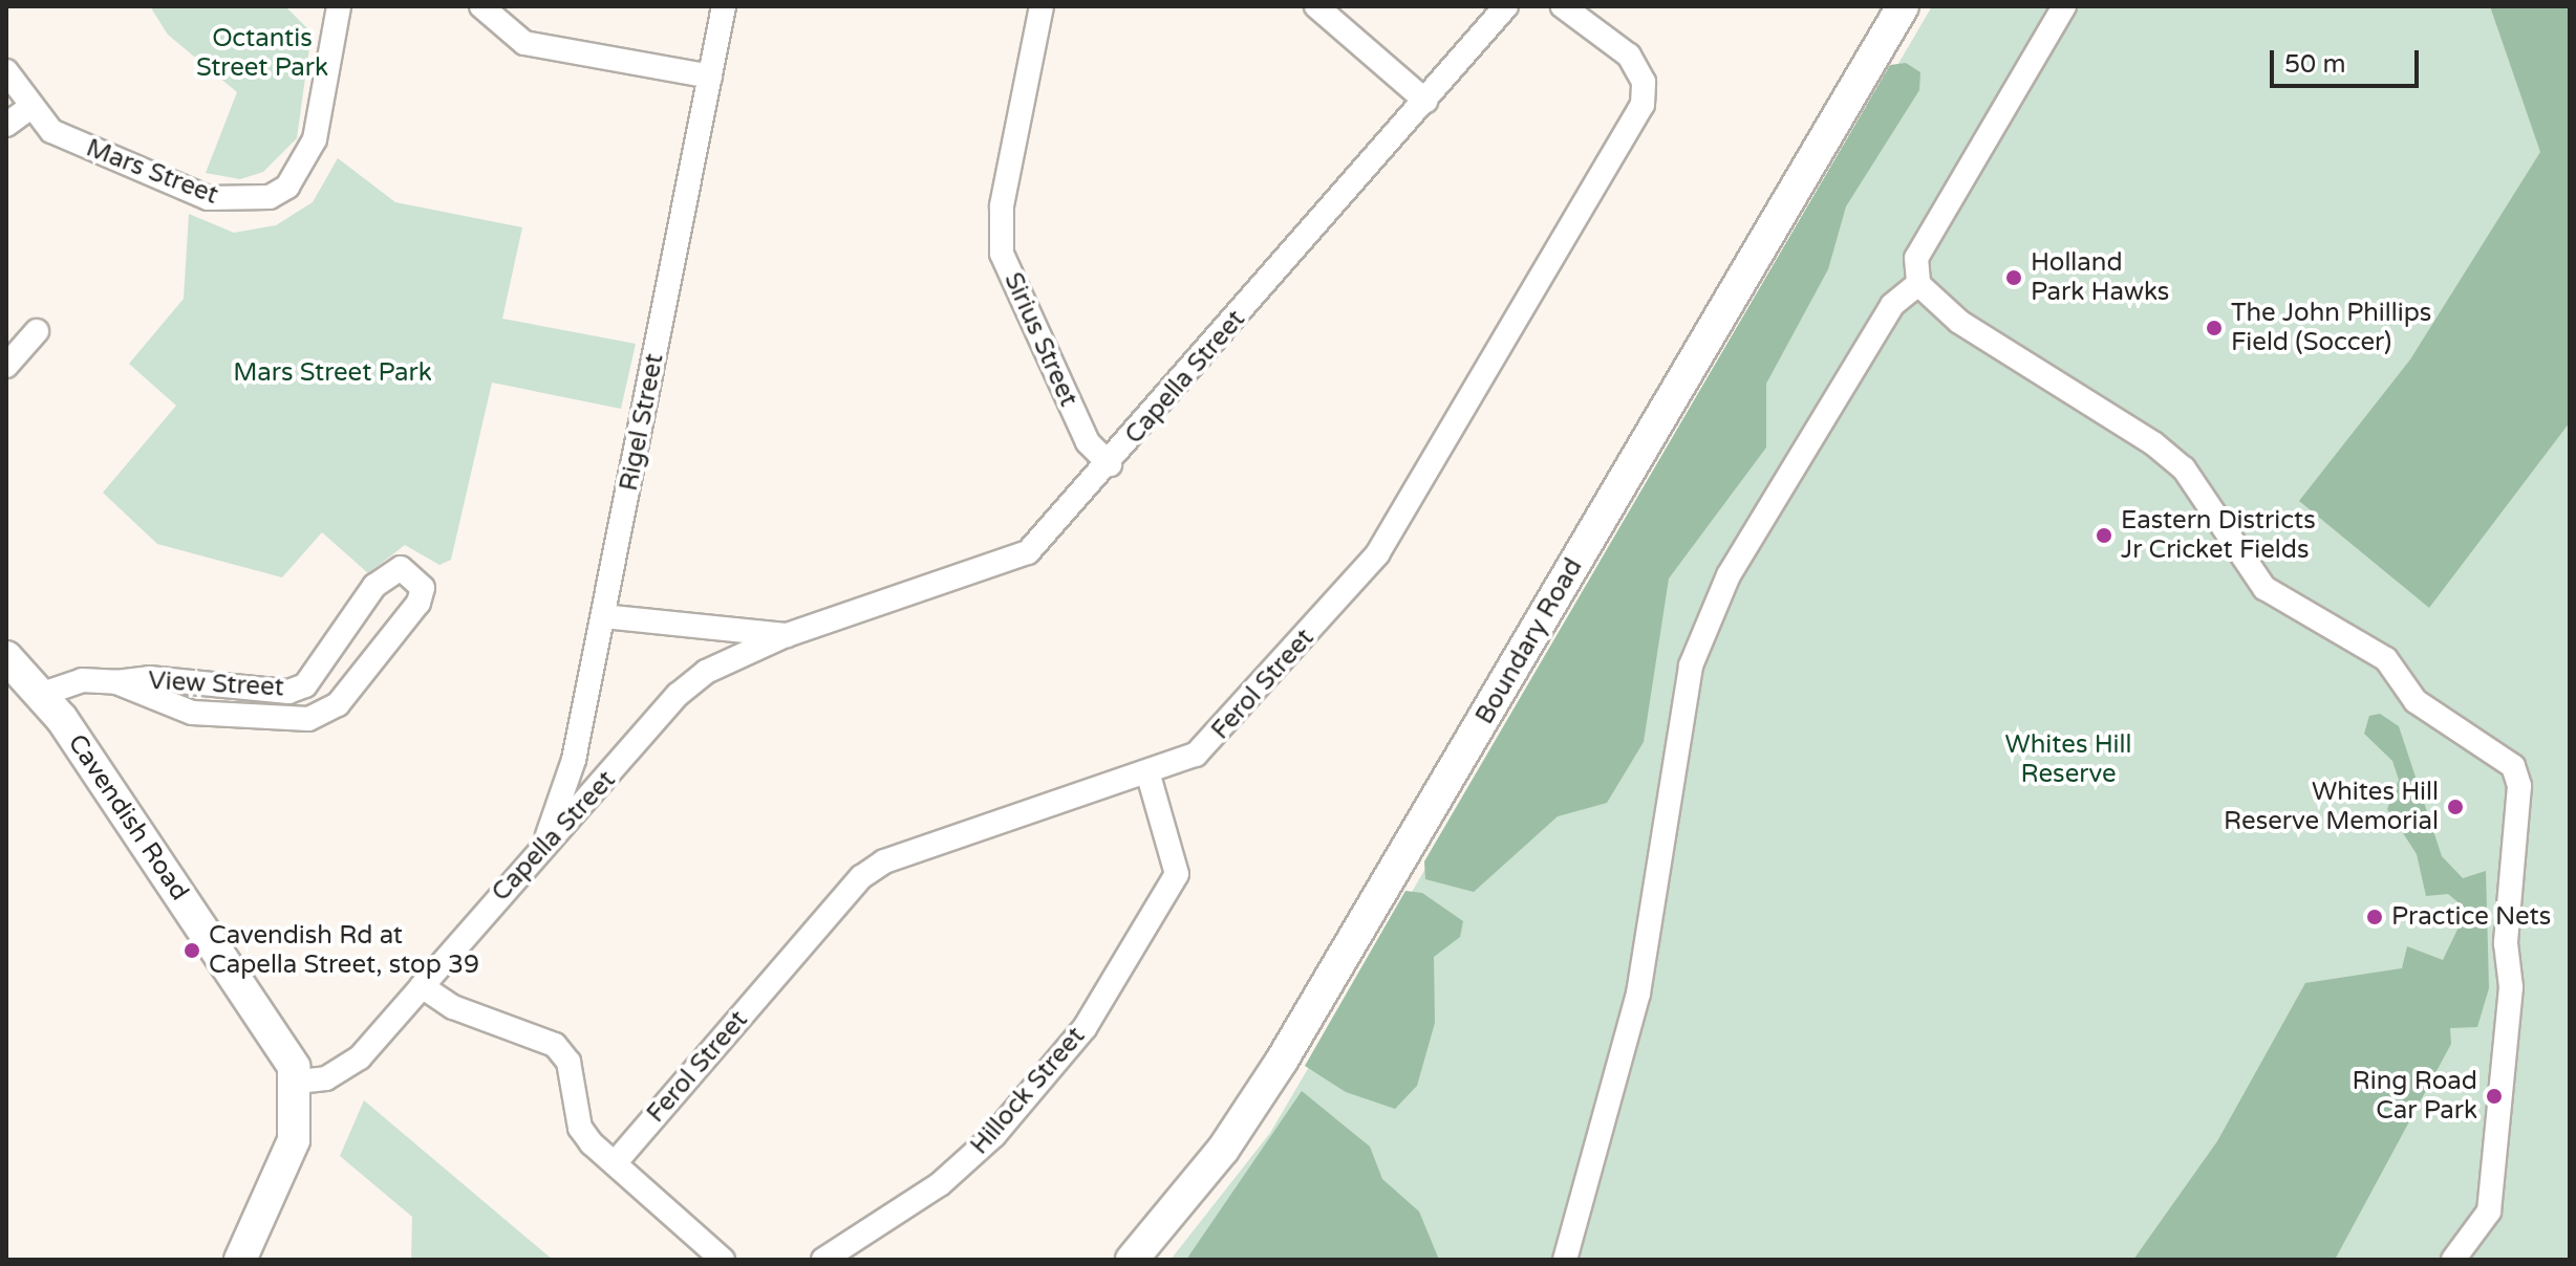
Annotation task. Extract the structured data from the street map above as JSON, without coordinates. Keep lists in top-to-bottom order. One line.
{"streets":{"main road":["Boundary Road","Cavendish Road"],"street":["Mars Street","Sirius Street","Capella Street","Rigel Street","View Street","Ferol Street","Hillock Street"]},"crossings":[["Sirius Street","Capella Street"],["Capella Street","Rigel Street"],["Capella Street","Cavendish Road"],["View Street","Cavendish Road"],["Ferol Street","Hillock Street"]],"parks":["Octantis Street Park","Mars Street Park","Whites Hill Reserve"],"places":["Holland Park Hawks","The John Phillips Field (Soccer)","Eastern Districts Jr Cricket Fields","Whites Hill Reserve Memorial","Practice Nets","Cavendish Rd at Capella Street, stop 39","Ring Road Car Park"],"scale_bar":"50 m"}
